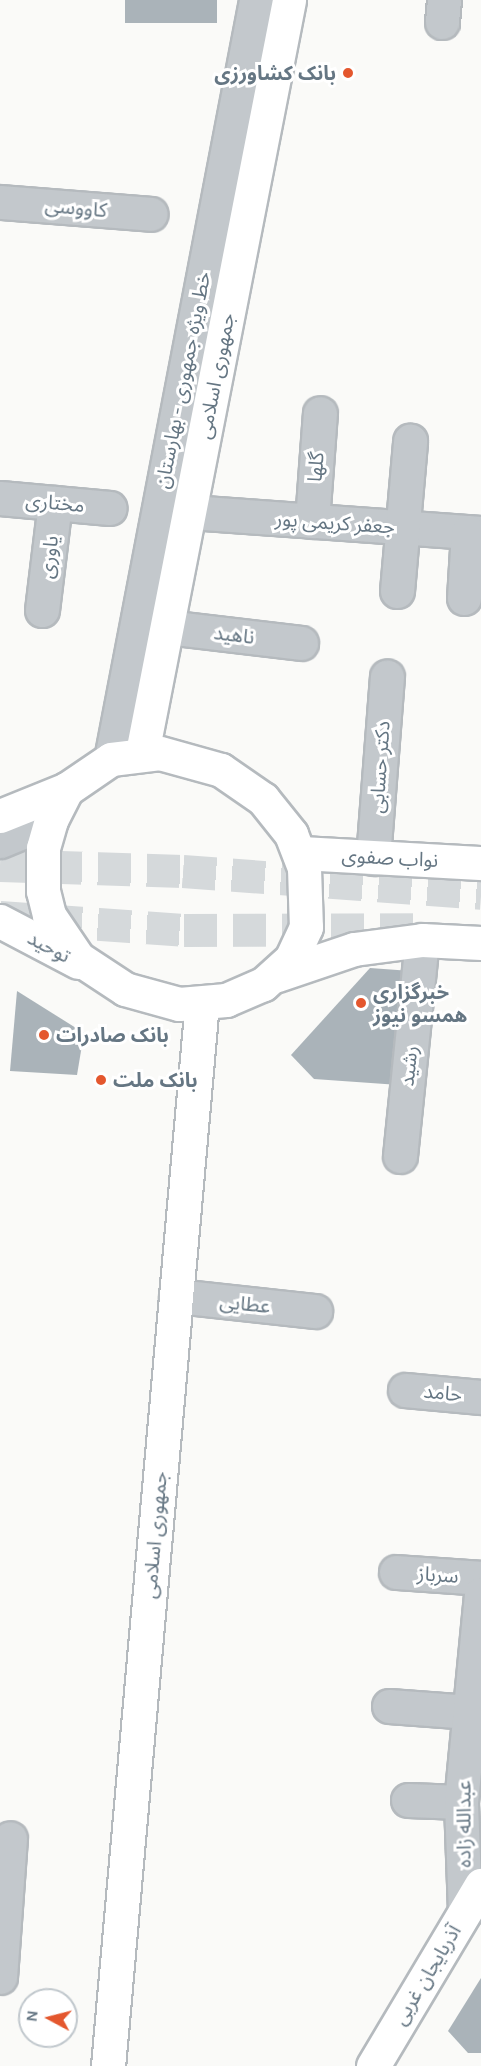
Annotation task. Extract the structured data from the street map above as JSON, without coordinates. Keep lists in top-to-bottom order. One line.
{"streets":{"main road":["جمهوری اسلامی","نواب صفوی","توحید","آذربایجان غربی"],"street":["کاووسی","خط ویژه جمهوری - بهارستان","گلها","مختاری","جعفر کریمی پور","یاوری","ناهید","دکتر حسابی","رشید","عطایی","حامد","سرباز","عبدالله زاده"]},"crossings":[["جمهوری اسلامی","جعفر کریمی پور"],["جمهوری اسلامی","ناهید"],["جمهوری اسلامی","توحید"],["جمهوری اسلامی","عطایی"],["گلها","جعفر کریمی پور"],["مختاری","یاوری"],["دکتر حسابی","نواب صفوی"],["عبدالله زاده","آذربایجان غربی"]],"places":["بانک کشاورزی","خبرگزاری همسو نیوز","بانک صادرات","بانک ملت"],"north":"left"}
